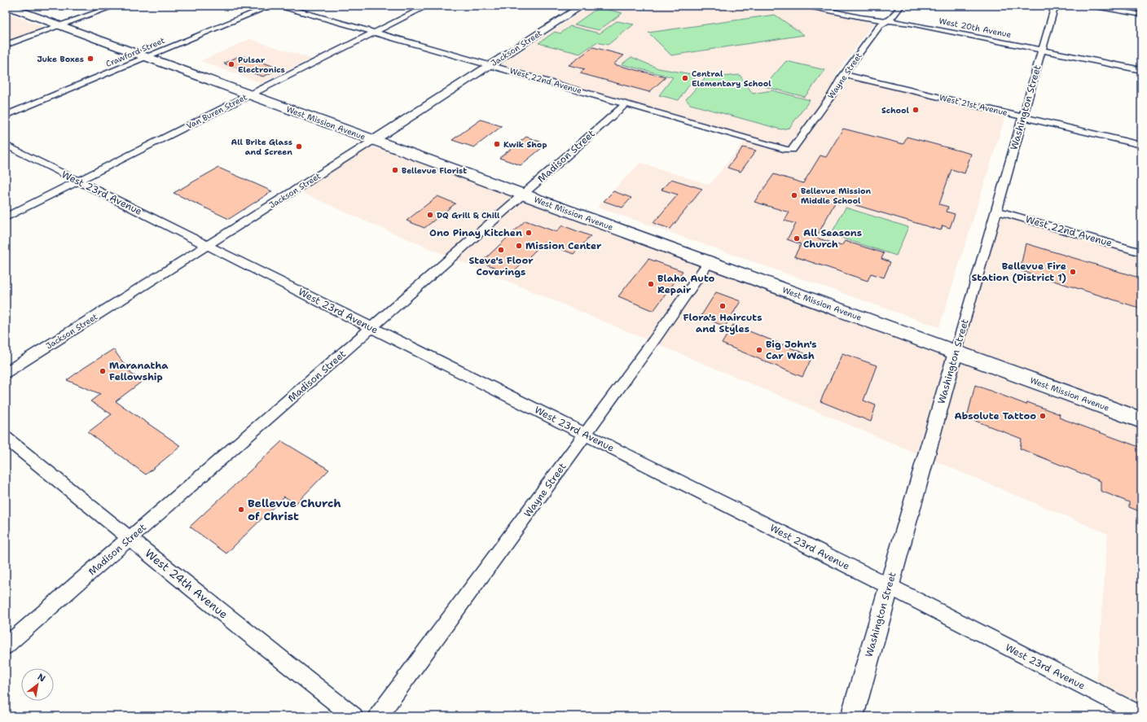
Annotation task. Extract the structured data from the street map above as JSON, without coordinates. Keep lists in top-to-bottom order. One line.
{"streets":{"main road":["West Mission Avenue"],"street":["West 20th Avenue","Jackson Street","Crawford Street","Wayne Street","West 22nd Avenue","West 21st Avenue","Washington Street","Van Buren Street","Madison Street","West 23rd Avenue","West 24th Avenue"]},"crossings":[["West 20th Avenue","Wayne Street"],["West 20th Avenue","Washington Street"],["Jackson Street","West 22nd Avenue"],["Jackson Street","West Mission Avenue"],["Jackson Street","West 23rd Avenue"],["Crawford Street","West Mission Avenue"],["Wayne Street","West 22nd Avenue"],["Wayne Street","West 21st Avenue"],["Wayne Street","West Mission Avenue"],["Wayne Street","West 23rd Avenue"],["West 22nd Avenue","Washington Street"],["West 22nd Avenue","Van Buren Street"],["West 22nd Avenue","Madison Street"],["West 21st Avenue","Washington Street"],["Washington Street","West Mission Avenue"],["Washington Street","West 23rd Avenue"],["Van Buren Street","West Mission Avenue"],["Van Buren Street","West 23rd Avenue"],["West Mission Avenue","Madison Street"],["Madison Street","West 23rd Avenue"],["Madison Street","West 24th Avenue"]],"places":["Juke Boxes","Pulsar Electronics","Central Elementary School","School","Kwik Shop","All Brite Glass and Screen","Bellevue Florist","Bellevue Mission Middle School","DQ Grill & Chill","Ono Pinay Kitchen","All Seasons Church","Mission Center","Steve's Floor Coverings","Bellevue Fire Station (District 1)","Blaha Auto Repair","Flora's Haircuts and Styles","Big John's Car Wash","Maranatha Fellowship","Absolute Tattoo","Bellevue Church of Christ"],"north":"top right"}
